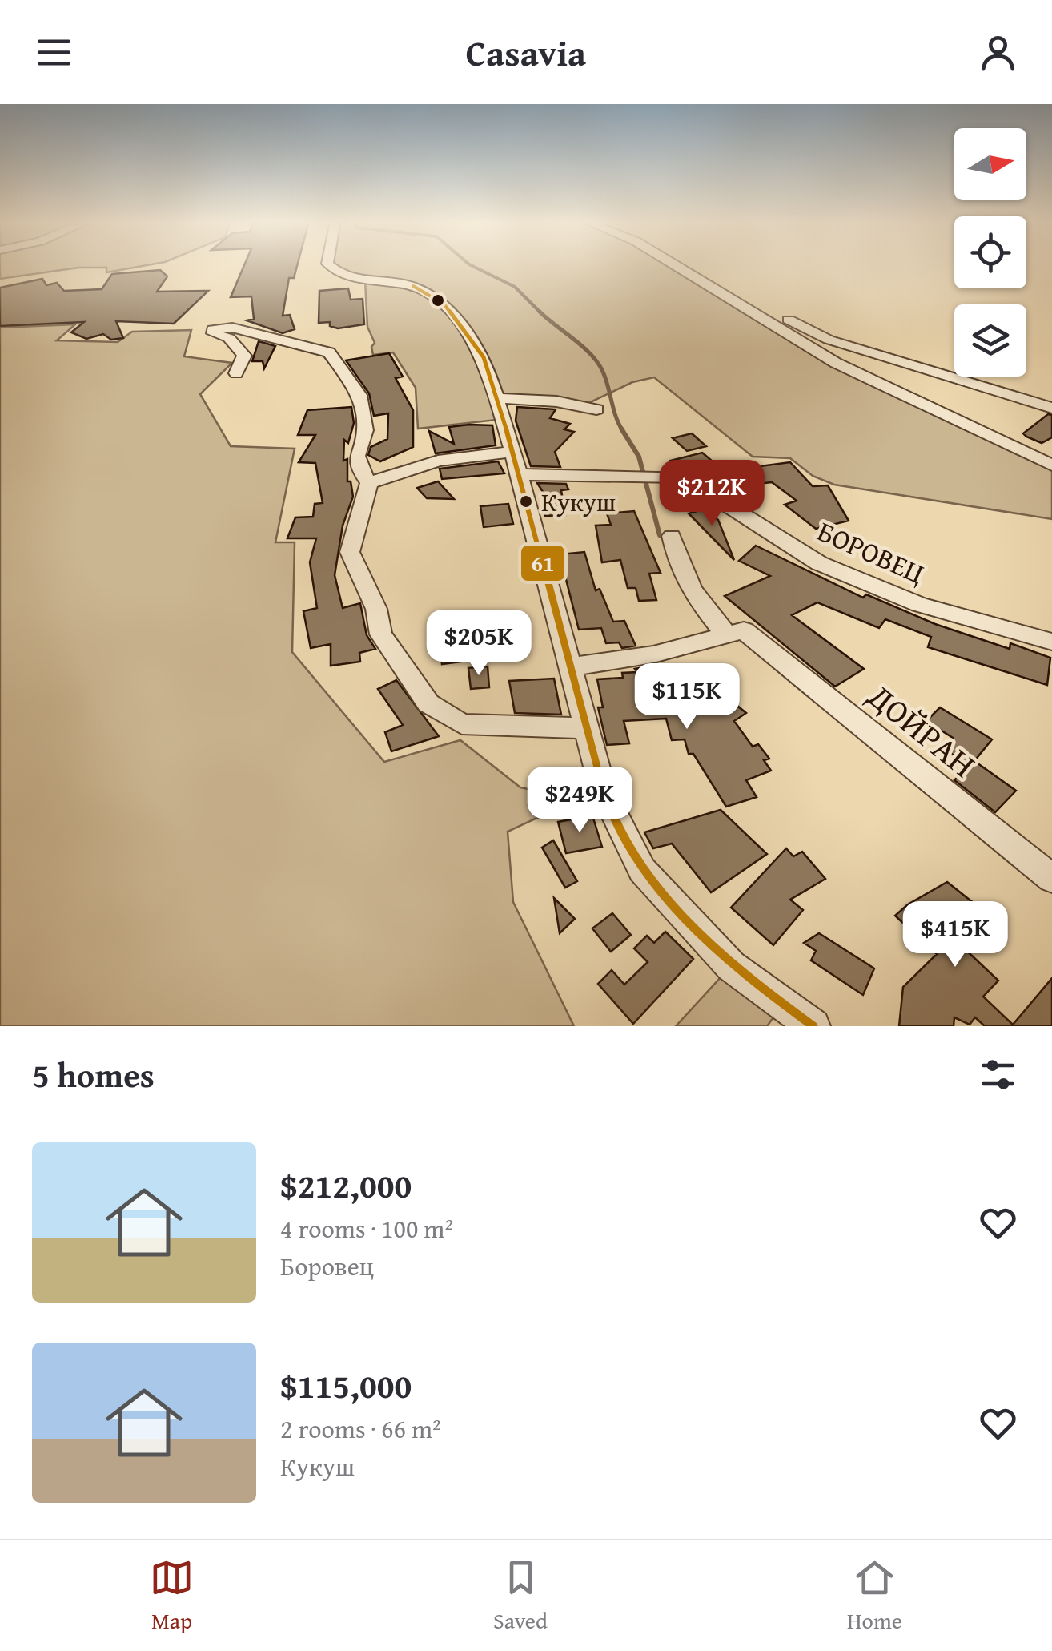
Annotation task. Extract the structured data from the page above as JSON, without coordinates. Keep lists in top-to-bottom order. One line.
{"streets":{"street":["БОРОВЕЦ","ДОЙРАН"]},"places":["Кукуш"],"lines":["transit line 61"],"north":"right","page":{"header":"Casavia","price":["$212K","$205K","$115K","$249K","$415K"],"heading":"5 homes","list":[{"name":"$212,000","note":"4 rooms · 100 m² · Боровец"},{"name":"$115,000","note":"2 rooms · 66 m² · Кукуш"}],"tabs":["Map","Saved","Home"]}}
